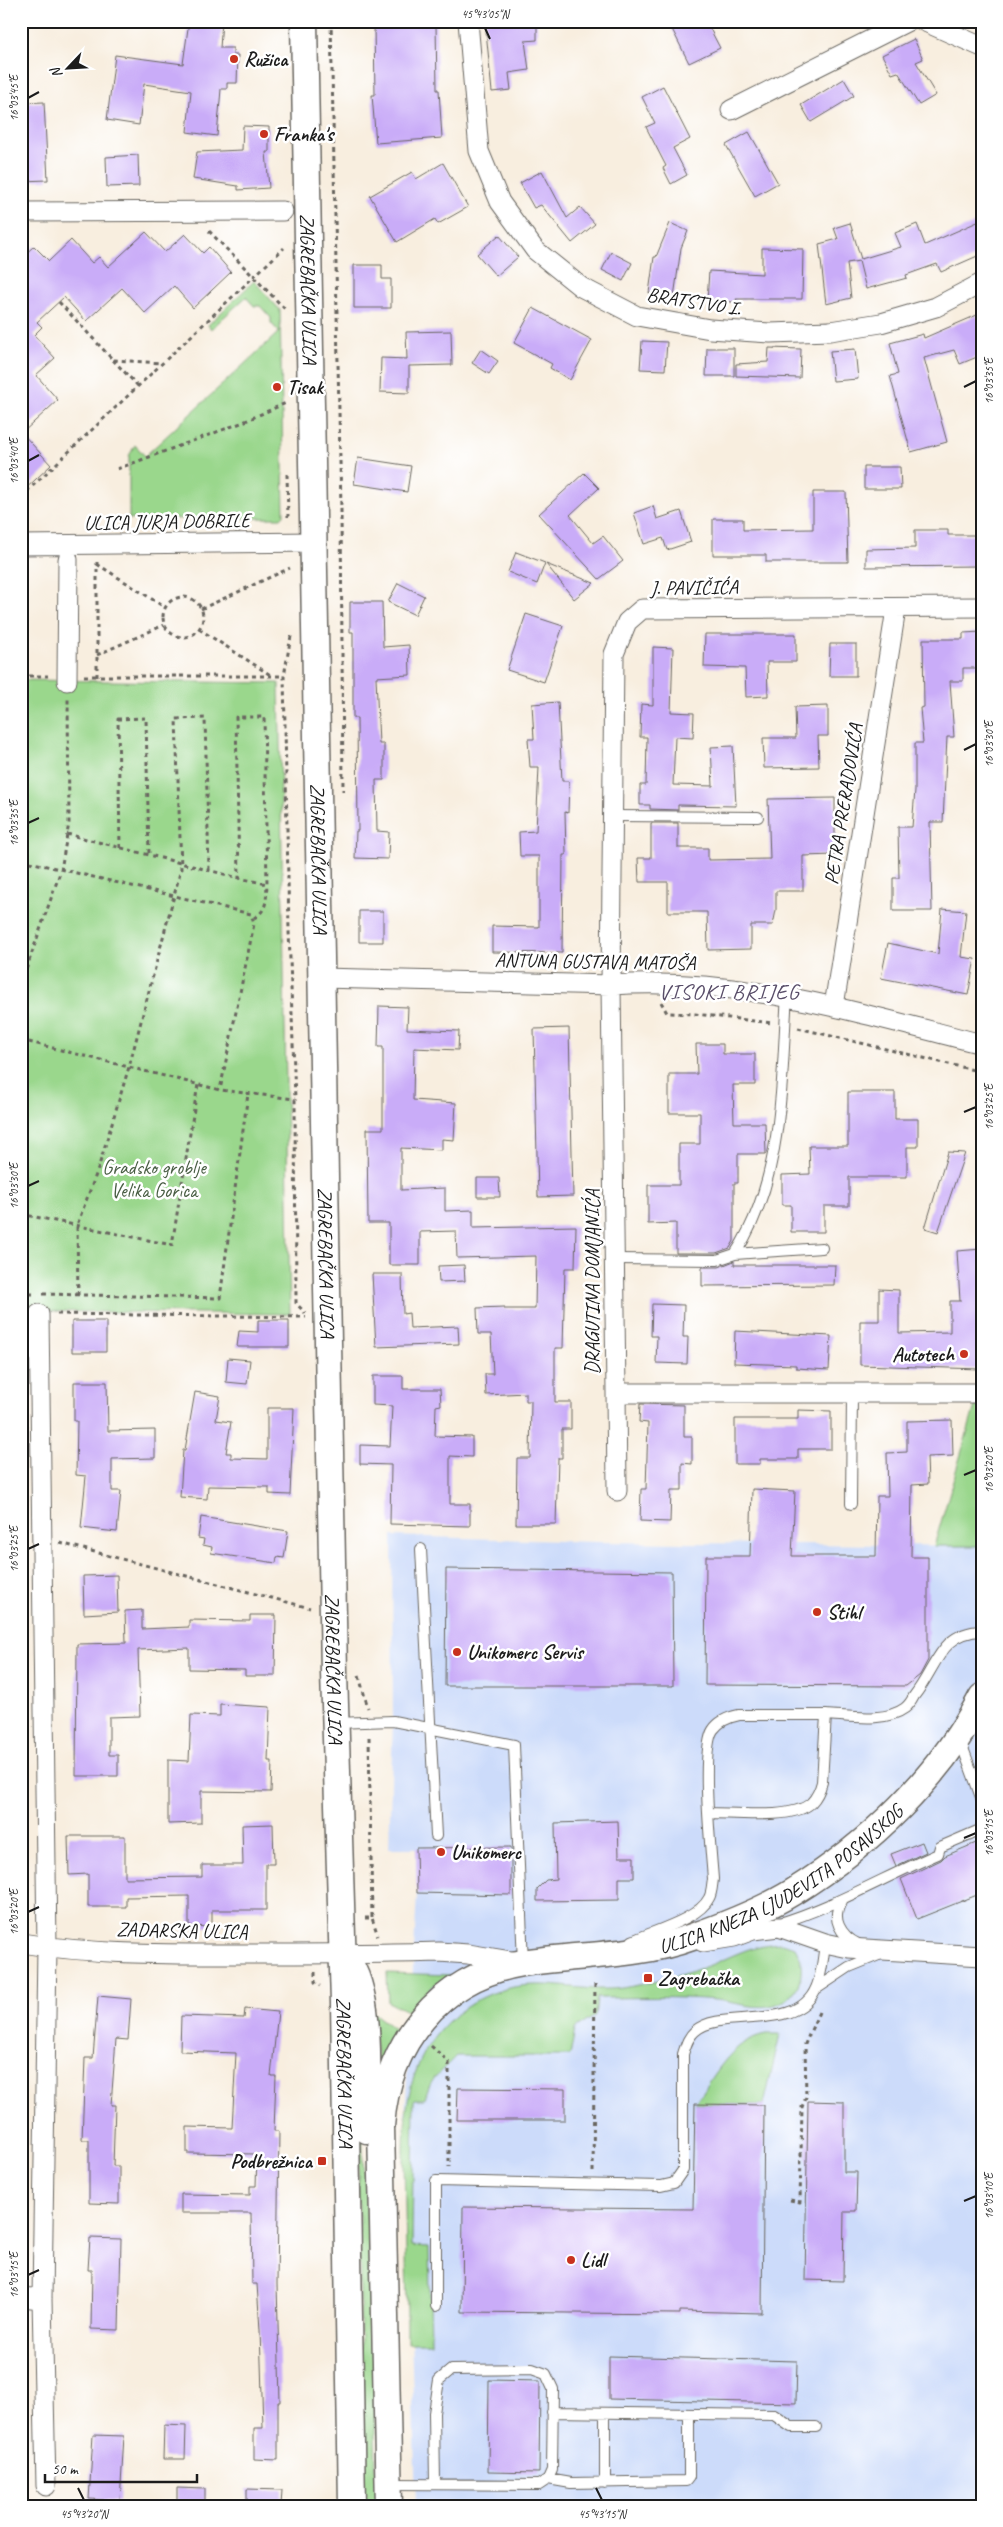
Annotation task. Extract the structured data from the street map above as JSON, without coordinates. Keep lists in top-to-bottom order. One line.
{"streets":{"main road":["ZAGREBAČKA ULICA","ULICA KNEZA LJUDEVITA POSAVSKOG"],"street":["BRATSTVO I.","ULICA JURJA DOBRILE","J. PAVIČIĆA","PETRA PRERADOVIĆA","ANTUNA GUSTAVA MATOŠA","DRAGUTINA DOMJANIĆA","ZADARSKA ULICA"]},"crossings":[["ZAGREBAČKA ULICA","ULICA JURJA DOBRILE"],["ZAGREBAČKA ULICA","ANTUNA GUSTAVA MATOŠA"],["ZAGREBAČKA ULICA","ULICA KNEZA LJUDEVITA POSAVSKOG"],["ZAGREBAČKA ULICA","ZADARSKA ULICA"],["J. PAVIČIĆA","PETRA PRERADOVIĆA"],["J. PAVIČIĆA","ANTUNA GUSTAVA MATOŠA"],["J. PAVIČIĆA","DRAGUTINA DOMJANIĆA"],["PETRA PRERADOVIĆA","ANTUNA GUSTAVA MATOŠA"],["ANTUNA GUSTAVA MATOŠA","DRAGUTINA DOMJANIĆA"],["ULICA KNEZA LJUDEVITA POSAVSKOG","ZADARSKA ULICA"]],"districts":["VISOKI BRIJEG"],"parks":["Gradsko groblje Velika Gorica"],"places":{"other":["Ružica","Franka's","Tisak","Autotech","Stihl","Unikomerc Servis","Unikomerc","Lidl"],"transit":["Zagrebačka","Podbrežnica"]},"scale_bar":"50 m","north":"bottom left","coordinates":["45°43'05\"N","16°03'45\"E","16°03'35\"E","16°03'40\"E","16°03'30\"E","16°03'25\"E","16°03'20\"E","16°03'15\"E","16°03'10\"E","45°43'20\"N","45°43'15\"N"]}
